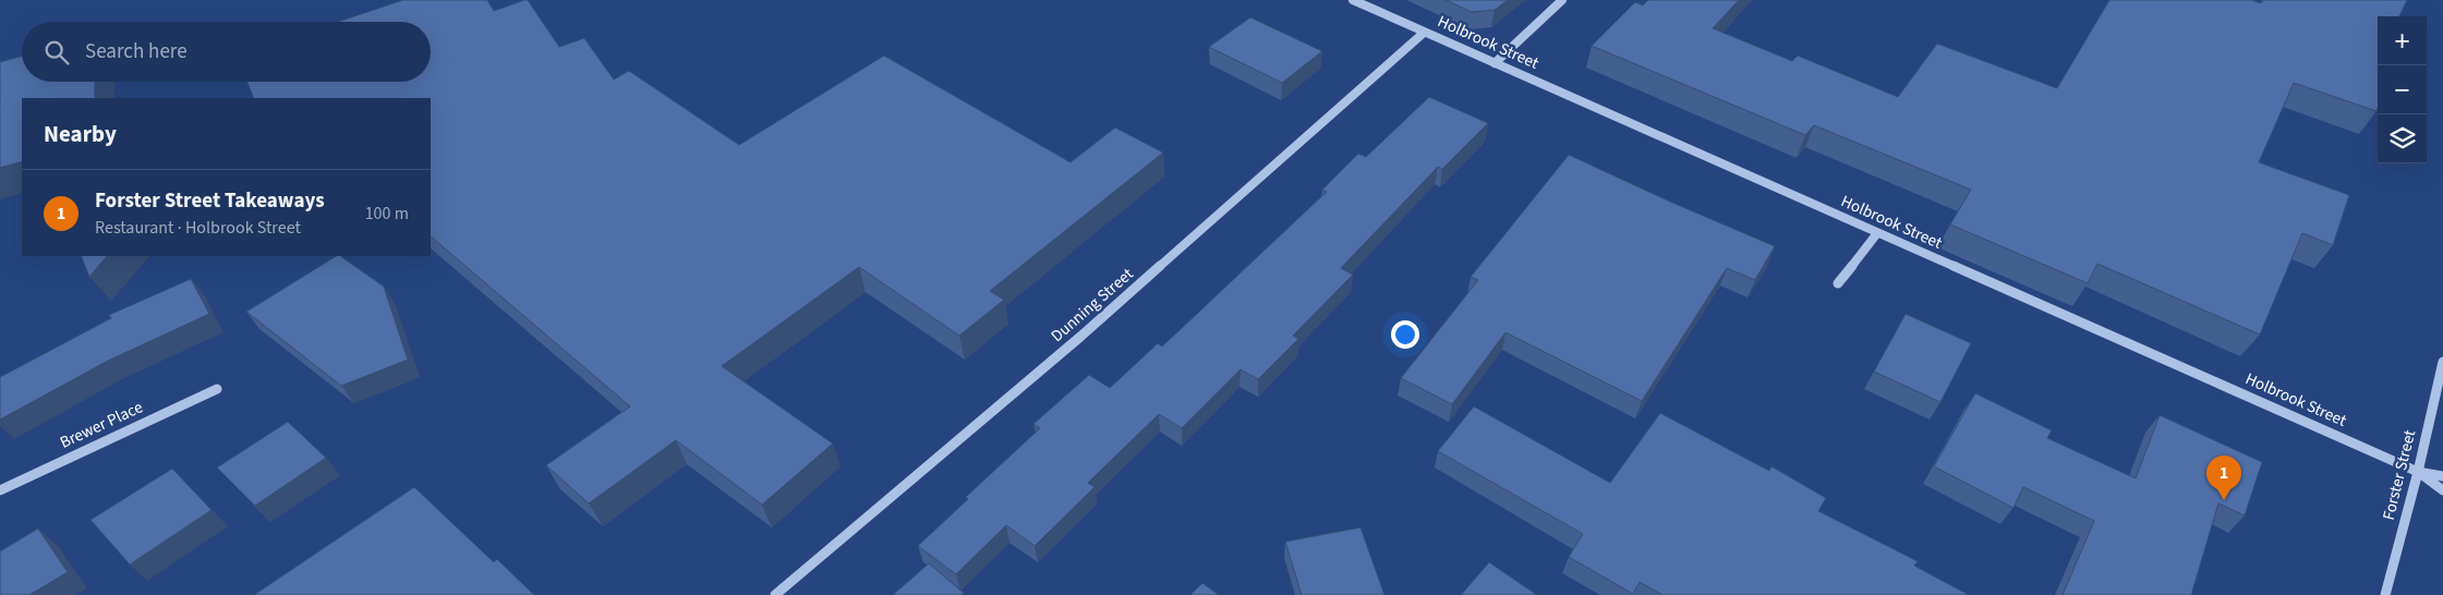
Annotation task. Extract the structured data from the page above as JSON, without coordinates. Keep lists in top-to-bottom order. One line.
{"streets":{"street":["Holbrook Street","Dunning Street","Brewer Place","Forster Street"]},"crossings":[["Holbrook Street","Dunning Street"],["Holbrook Street","Forster Street"]],"page":{"map_buttons":["+","−"],"search":"Search here","heading":"Nearby","list":[{"mark":"1","name":"Forster Street Takeaways","note":"Restaurant · Holbrook Street","value":"100 m"}],"pins":"1"}}
